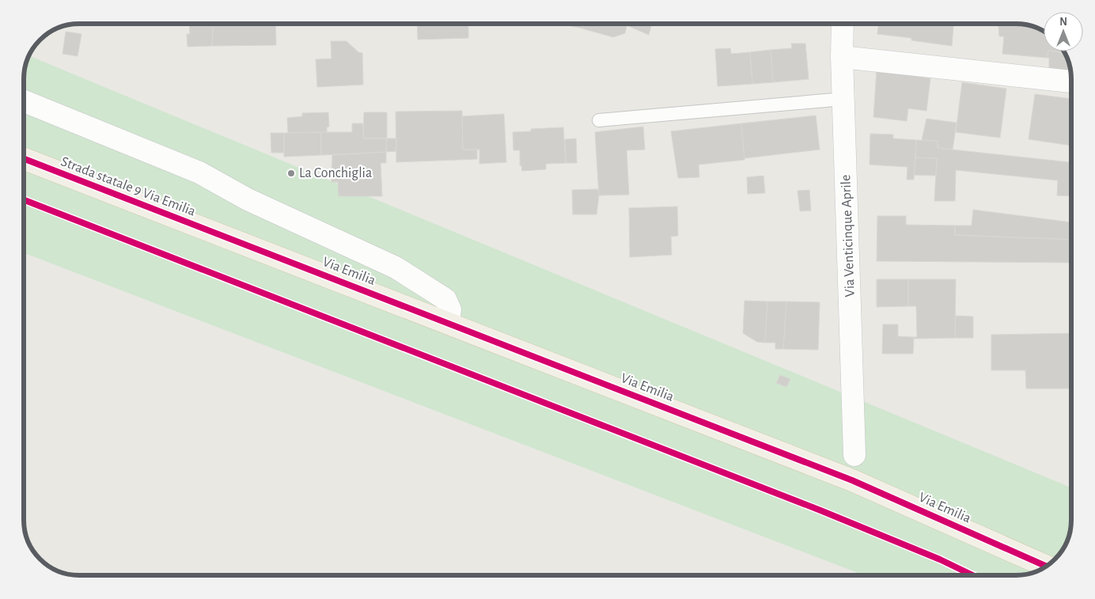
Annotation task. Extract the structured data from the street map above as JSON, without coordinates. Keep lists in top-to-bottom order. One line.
{"streets":{"main road":["Strada statale 9 Via Emilia","Via Emilia"],"street":["Via Venticinque Aprile"]},"crossings":[["Strada statale 9 Via Emilia","Via Emilia"]],"places":["La Conchiglia"],"north":"top"}
